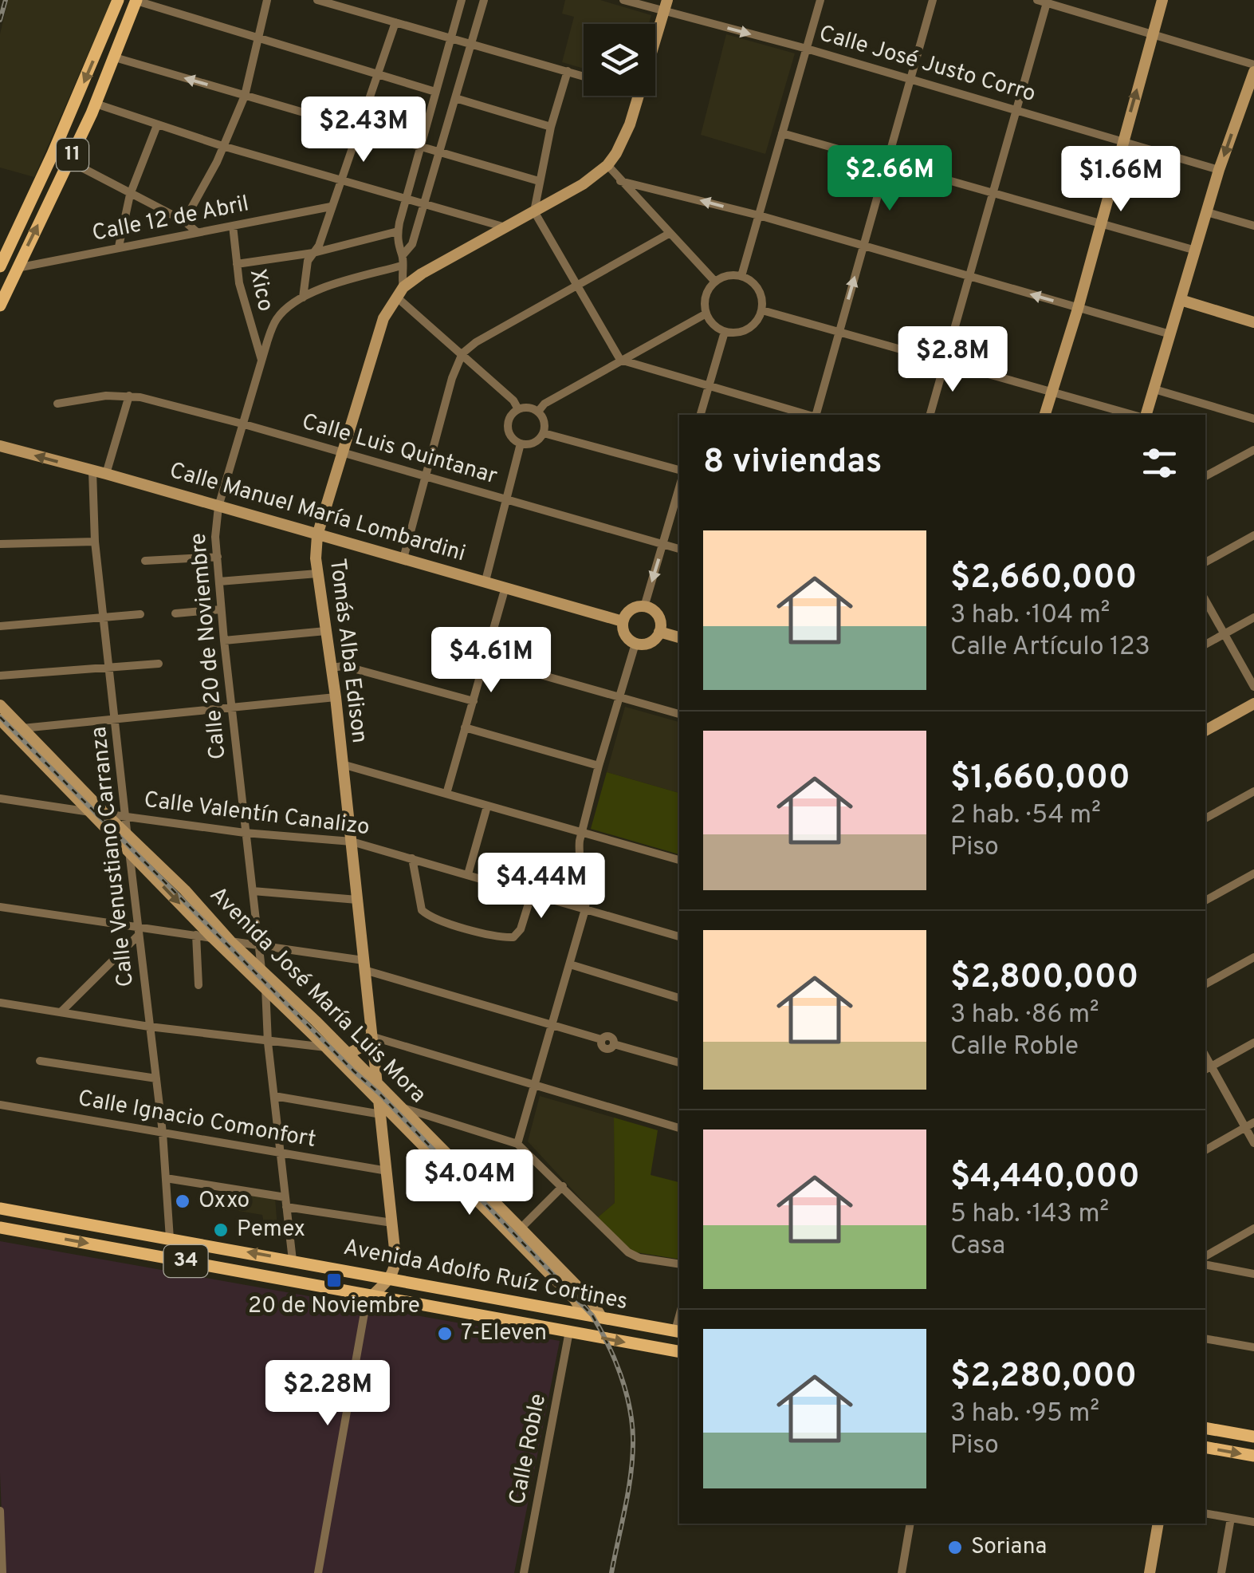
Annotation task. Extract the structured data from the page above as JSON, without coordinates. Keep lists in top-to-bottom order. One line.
{"streets":{"main road":["11","34","Avenida Adolfo Ruíz Cortines"],"street":["Calle José Justo Corro","Calle 12 de Abril","Xico","Calle Luis Quintanar","Calle Manuel María Lombardini","Calle 20 de Noviembre","Tomás Alba Edison","Calle Valentín Canalizo","Calle Venustiano Carranza","Avenida José María Luis Mora","Calle Ignacio Comonfort","Calle Roble"]},"crossings":[["Calle José Justo Corro","Tomás Alba Edison"],["11","Calle 12 de Abril"],["Calle 12 de Abril","Xico"],["Xico","Calle 20 de Noviembre"],["Calle Luis Quintanar","Calle 20 de Noviembre"],["Calle Luis Quintanar","Tomás Alba Edison"],["Calle Manuel María Lombardini","Calle 20 de Noviembre"],["Calle Manuel María Lombardini","Tomás Alba Edison"],["Calle Manuel María Lombardini","Calle Venustiano Carranza"],["Calle 20 de Noviembre","Calle Valentín Canalizo"],["Calle 20 de Noviembre","Avenida José María Luis Mora"],["Tomás Alba Edison","Calle Valentín Canalizo"],["Tomás Alba Edison","Avenida José María Luis Mora"],["Tomás Alba Edison","Calle Ignacio Comonfort"],["Tomás Alba Edison","Avenida Adolfo Ruíz Cortines"],["Calle Valentín Canalizo","Calle Venustiano Carranza"],["Calle Valentín Canalizo","Avenida José María Luis Mora"],["Calle Venustiano Carranza","Avenida José María Luis Mora"],["Calle Venustiano Carranza","Calle Ignacio Comonfort"],["Calle Venustiano Carranza","Avenida Adolfo Ruíz Cortines"],["Avenida José María Luis Mora","Avenida Adolfo Ruíz Cortines"],["Avenida Adolfo Ruíz Cortines","Calle Roble"]],"places":{"other":["Oxxo","Pemex","7-Eleven","Soriana"],"transit":["20 de Noviembre"]},"page":{"price":["$2.43M","$2.66M","$1.66M","$2.8M","$4.61M","$4.44M","$4.04M","$2.28M"],"heading":"8 viviendas","list":[{"name":"$2,660,000","note":"3 hab. · 104 m² · Calle Artículo 123"},{"name":"$1,660,000","note":"2 hab. · 54 m² · Piso"},{"name":"$2,800,000","note":"3 hab. · 86 m² · Calle Roble"},{"name":"$4,440,000","note":"5 hab. · 143 m² · Casa"},{"name":"$2,280,000","note":"3 hab. · 95 m² · Piso"}]}}
